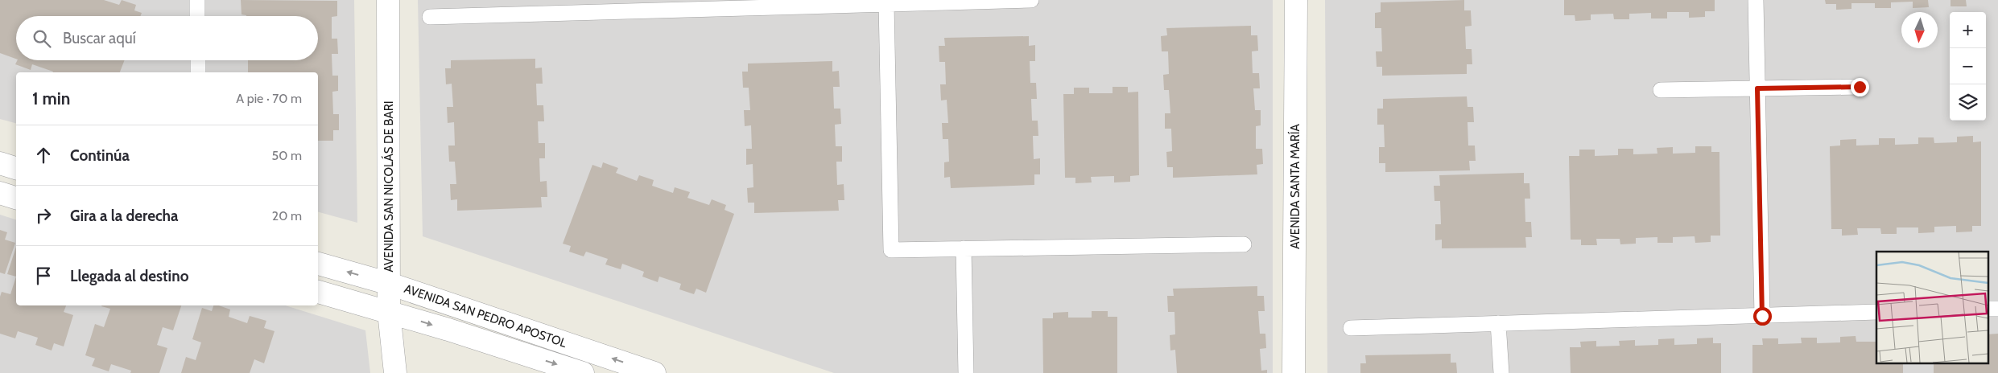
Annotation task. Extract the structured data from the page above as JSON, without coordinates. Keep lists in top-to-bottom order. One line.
{"streets":{"street":["AVENIDA SAN NICOLÁS DE BARI","AVENIDA SANTA MARÍA","AVENIDA SAN PEDRO APOSTOL"]},"crossings":[["AVENIDA SAN NICOLÁS DE BARI","AVENIDA SAN PEDRO APOSTOL"]],"north":"bottom","page":{"map_buttons":["+","−"],"search":"Buscar aquí","heading":["1 min","A pie · 70 m"],"list":[["Continúa","50 m"],["Gira a la derecha","20 m"],"Llegada al destino"]}}
